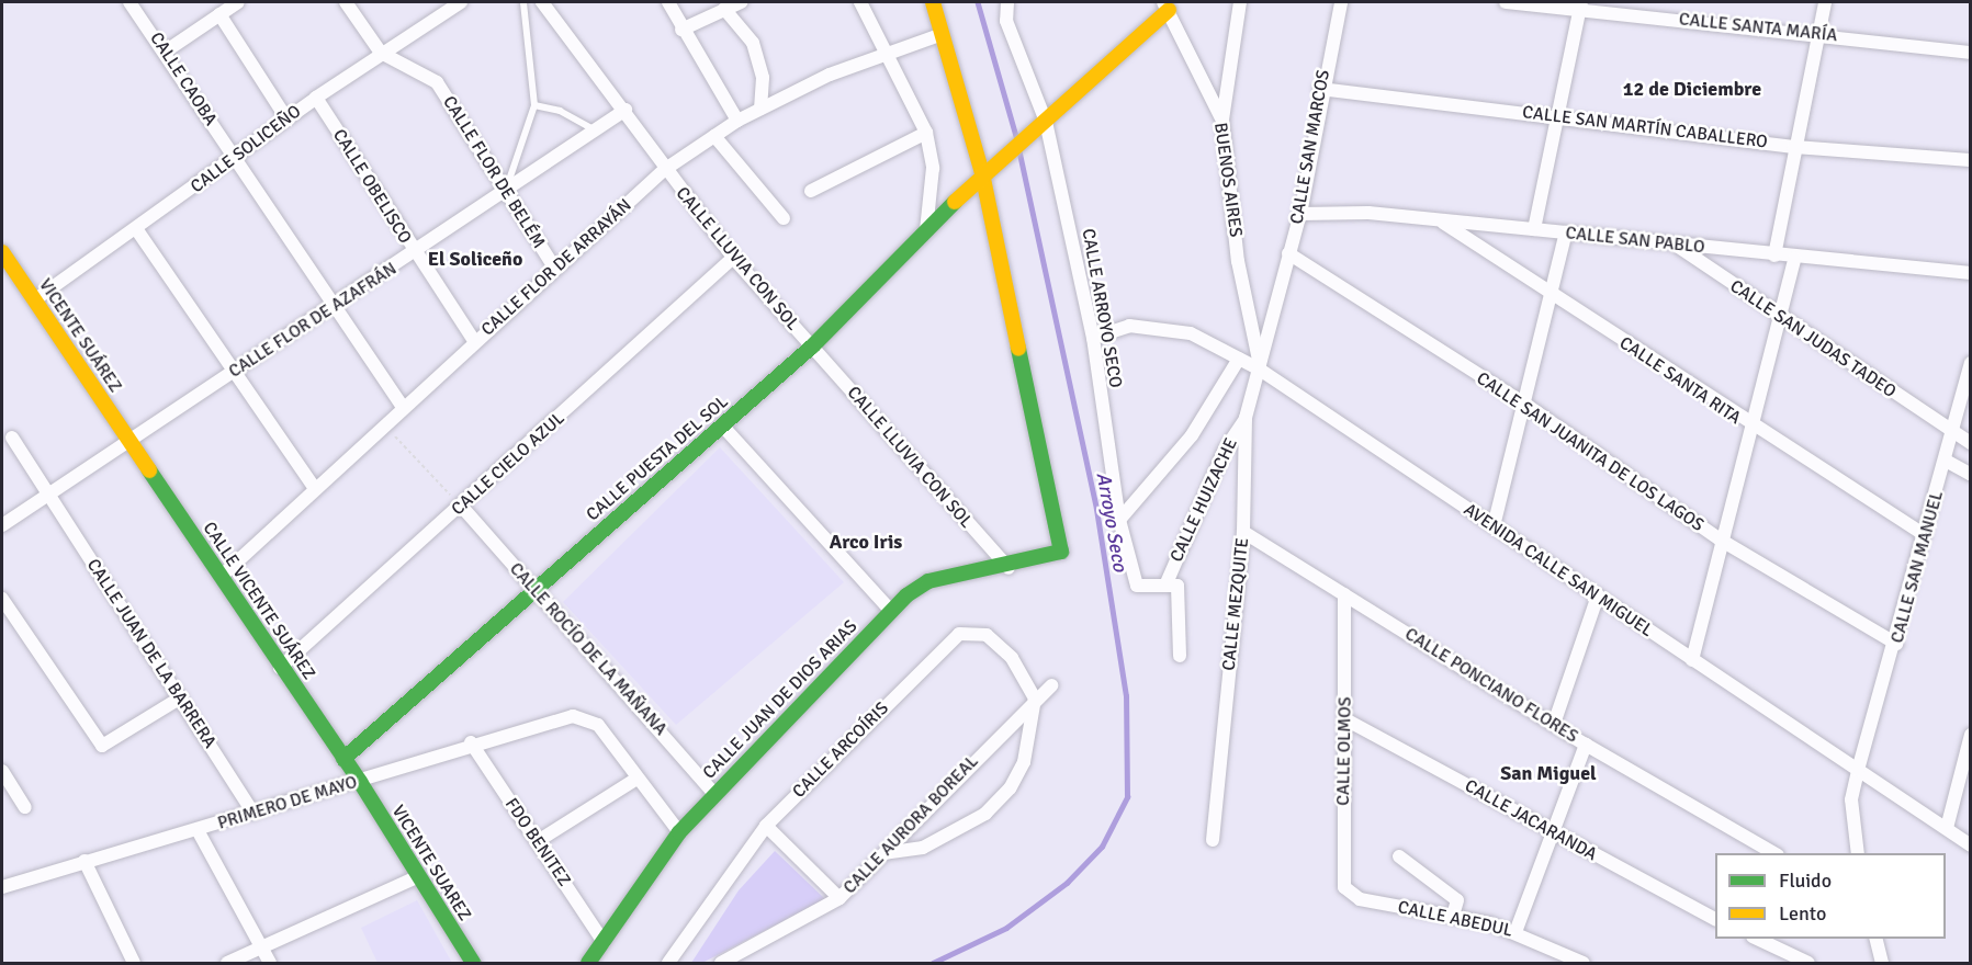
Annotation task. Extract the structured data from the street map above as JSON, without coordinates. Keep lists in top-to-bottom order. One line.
{"streets":{"street":["CALLE SANTA MARÍA","CALLE CAOBA","CALLE SAN MARTÍN CABALLERO","CALLE SAN MARCOS","CALLE SOLICEÑO","CALLE FLOR DE BELÉM","BUENOS AIRES","CALLE OBELISCO","CALLE SAN PABLO","CALLE LLUVIA CON SOL","CALLE FLOR DE ARRAYÁN","CALLE ARROYO SECO","CALLE FLOR DE AZAFRÁN","VICENTE SUÁREZ","CALLE SAN JUDAS TADEO","CALLE SANTA RITA","CALLE SAN JUANITA DE LOS LAGOS","CALLE PUESTA DEL SOL","CALLE CIELO AZUL","CALLE HUIZACHE","CALLE SAN MANUEL","AVENIDA CALLE SAN MIGUEL","CALLE VICENTE SUÁREZ","CALLE MEZQUITE","CALLE ROCÍO DE LA MAÑANA","CALLE JUAN DE LA BARRERA","CALLE PONCIANO FLORES","CALLE JUAN DE DIOS ARIAS","CALLE ARCOÍRIS","CALLE OLMOS","PRIMERO DE MAYO","CALLE JACARANDA","CALLE AURORA BOREAL","FDO BENITEZ","VICENTE SUAREZ","CALLE ABEDUL"]},"crossings":[["CALLE CAOBA","CALLE SOLICEÑO"],["CALLE CAOBA","CALLE FLOR DE ARRAYÁN"],["CALLE CAOBA","CALLE FLOR DE AZAFRÁN"],["CALLE SAN MARTÍN CABALLERO","CALLE SAN MARCOS"],["CALLE SAN MARCOS","BUENOS AIRES"],["CALLE SAN MARCOS","CALLE SAN PABLO"],["CALLE SAN MARCOS","CALLE SAN JUANITA DE LOS LAGOS"],["CALLE SAN MARCOS","AVENIDA CALLE SAN MIGUEL"],["CALLE SAN MARCOS","CALLE MEZQUITE"],["CALLE SOLICEÑO","CALLE FLOR DE BELÉM"],["CALLE SOLICEÑO","CALLE OBELISCO"],["CALLE SOLICEÑO","VICENTE SUÁREZ"],["CALLE FLOR DE BELÉM","CALLE FLOR DE ARRAYÁN"],["CALLE FLOR DE BELÉM","CALLE FLOR DE AZAFRÁN"],["BUENOS AIRES","CALLE PUESTA DEL SOL"],["BUENOS AIRES","AVENIDA CALLE SAN MIGUEL"],["BUENOS AIRES","CALLE MEZQUITE"],["CALLE OBELISCO","CALLE FLOR DE ARRAYÁN"],["CALLE OBELISCO","CALLE FLOR DE AZAFRÁN"],["CALLE SAN PABLO","CALLE SAN JUDAS TADEO"],["CALLE SAN PABLO","CALLE SANTA RITA"],["CALLE LLUVIA CON SOL","CALLE FLOR DE ARRAYÁN"],["CALLE LLUVIA CON SOL","CALLE FLOR DE AZAFRÁN"],["CALLE LLUVIA CON SOL","CALLE PUESTA DEL SOL"],["CALLE LLUVIA CON SOL","CALLE CIELO AZUL"],["CALLE LLUVIA CON SOL","CALLE JUAN DE DIOS ARIAS"],["CALLE FLOR DE ARRAYÁN","CALLE VICENTE SUÁREZ"],["CALLE ARROYO SECO","CALLE PUESTA DEL SOL"],["CALLE ARROYO SECO","CALLE HUIZACHE"],["CALLE ARROYO SECO","AVENIDA CALLE SAN MIGUEL"],["CALLE FLOR DE AZAFRÁN","VICENTE SUÁREZ"],["CALLE FLOR DE AZAFRÁN","CALLE VICENTE SUÁREZ"],["CALLE FLOR DE AZAFRÁN","CALLE JUAN DE LA BARRERA"],["VICENTE SUÁREZ","CALLE VICENTE SUÁREZ"],["CALLE SAN JUDAS TADEO","CALLE SAN MANUEL"],["CALLE SANTA RITA","CALLE SAN MANUEL"],["CALLE SAN JUANITA DE LOS LAGOS","CALLE SAN MANUEL"],["CALLE PUESTA DEL SOL","CALLE VICENTE SUÁREZ"],["CALLE PUESTA DEL SOL","CALLE ROCÍO DE LA MAÑANA"],["CALLE PUESTA DEL SOL","CALLE JUAN DE DIOS ARIAS"],["CALLE CIELO AZUL","CALLE VICENTE SUÁREZ"],["CALLE CIELO AZUL","CALLE ROCÍO DE LA MAÑANA"],["CALLE HUIZACHE","CALLE MEZQUITE"],["CALLE SAN MANUEL","AVENIDA CALLE SAN MIGUEL"],["AVENIDA CALLE SAN MIGUEL","CALLE MEZQUITE"],["CALLE VICENTE SUÁREZ","PRIMERO DE MAYO"],["CALLE VICENTE SUÁREZ","VICENTE SUAREZ"],["CALLE MEZQUITE","CALLE PONCIANO FLORES"],["CALLE ROCÍO DE LA MAÑANA","CALLE JUAN DE DIOS ARIAS"],["CALLE JUAN DE LA BARRERA","PRIMERO DE MAYO"],["CALLE PONCIANO FLORES","CALLE OLMOS"],["CALLE JUAN DE DIOS ARIAS","FDO BENITEZ"],["CALLE ARCOÍRIS","CALLE AURORA BOREAL"],["CALLE OLMOS","CALLE JACARANDA"],["CALLE OLMOS","CALLE ABEDUL"],["PRIMERO DE MAYO","FDO BENITEZ"],["PRIMERO DE MAYO","VICENTE SUAREZ"]],"districts":["12 de Diciembre","El Soliceño","Arco Iris","San Miguel"],"water":["Arroyo Seco"],"legend":["Fluido","Lento"]}
